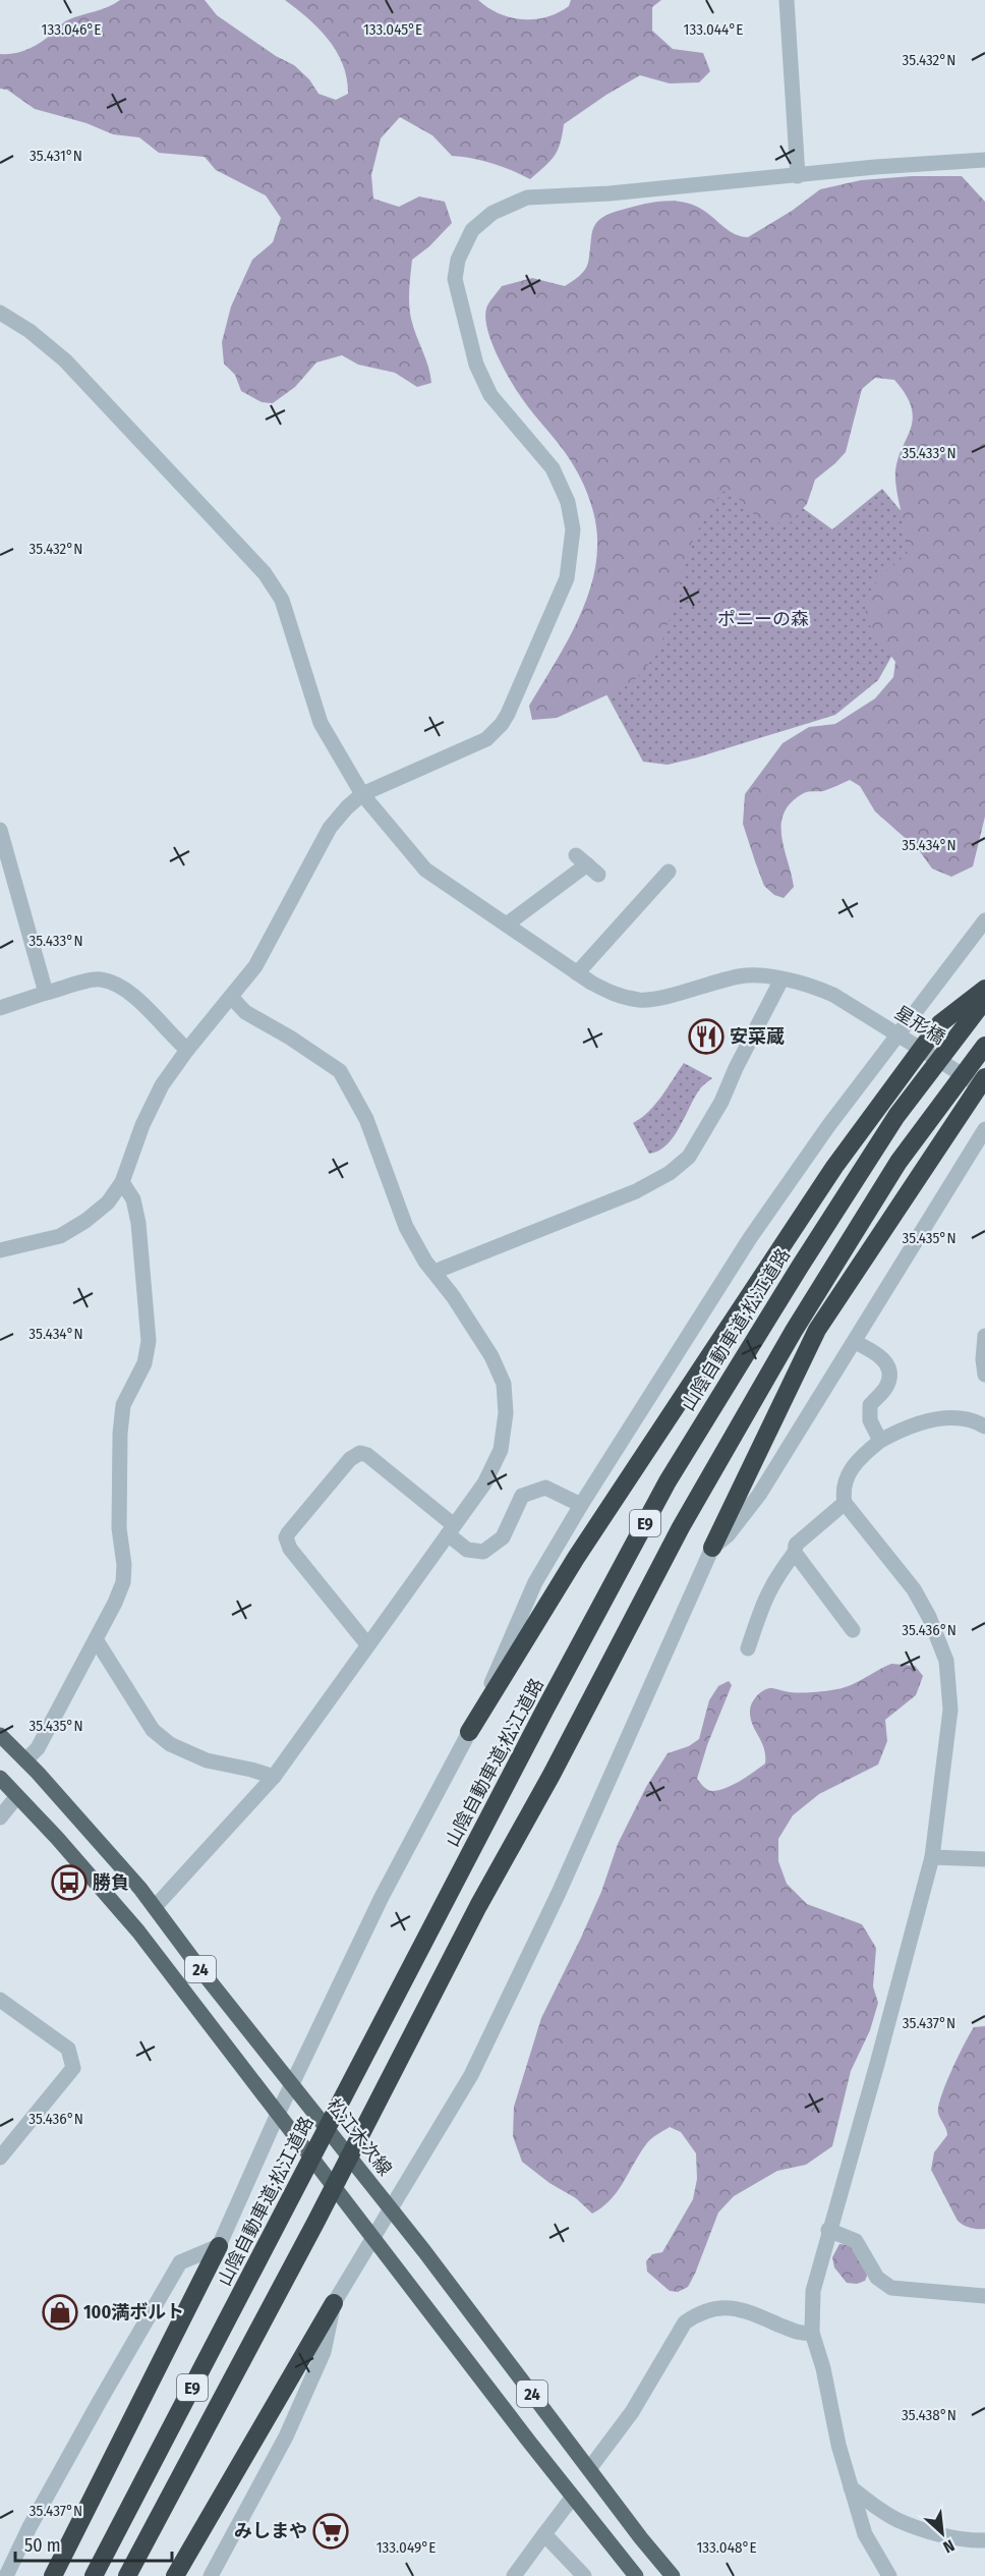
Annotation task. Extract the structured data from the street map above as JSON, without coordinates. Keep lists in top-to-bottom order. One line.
{"streets":{"highway":["山陰自動車道;松江道路","E9"],"main road":["24","松江木次線"],"street":["星形橋"]},"parks":["ポニーの森"],"places":{"restaurant":["安菜蔵"],"bus stop":["勝負"],"shop":["100満ボルト"],"supermarket":["みしまや"]},"scale_bar":"50 m","north":"bottom right","coordinates":["133.046°E","133.045°E","133.044°E","35.432°N","35.431°N","35.433°N","35.434°N","35.435°N","35.436°N","35.437°N","35.438°N","133.049°E","133.048°E"]}
